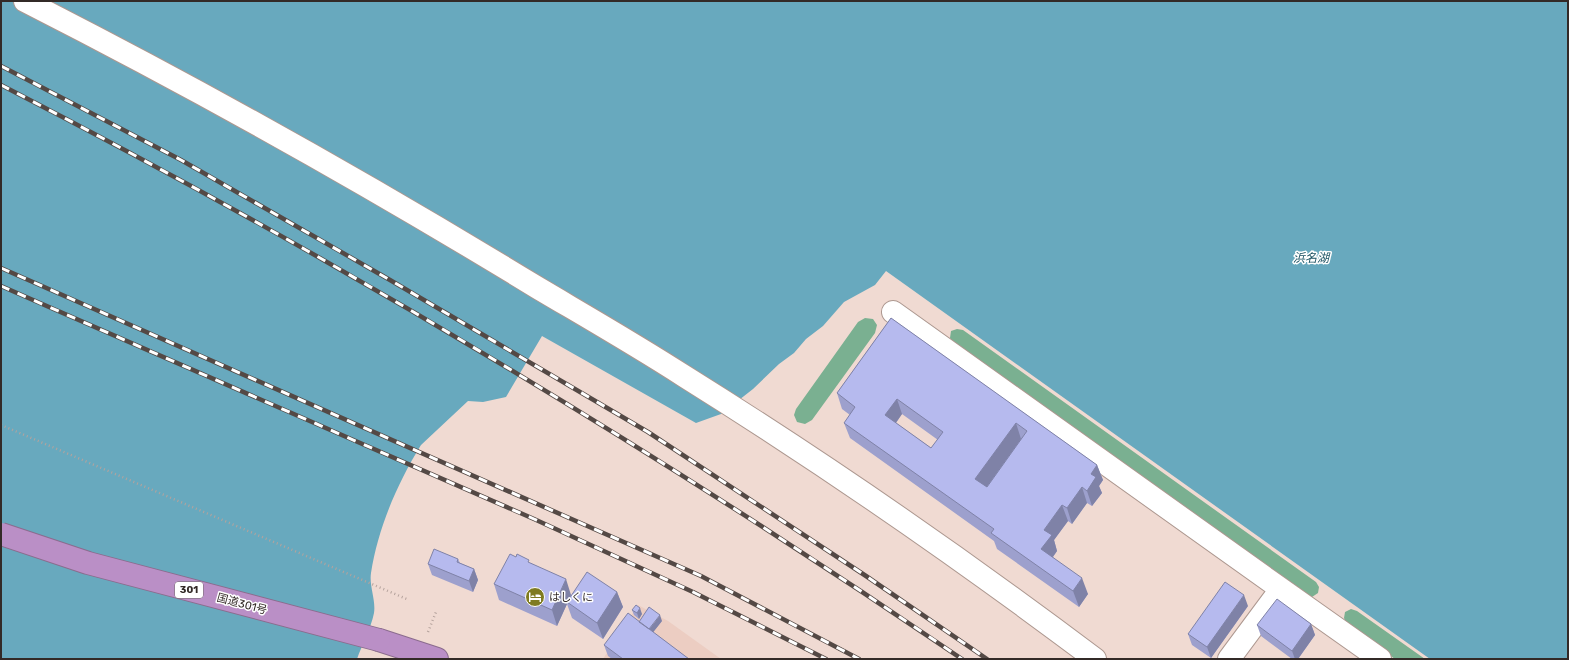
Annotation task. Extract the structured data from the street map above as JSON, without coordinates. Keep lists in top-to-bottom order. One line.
{"streets":{"highway":["301","国道301号"]},"water":["浜名湖"],"places":{"hotel":["はしくに"]}}
